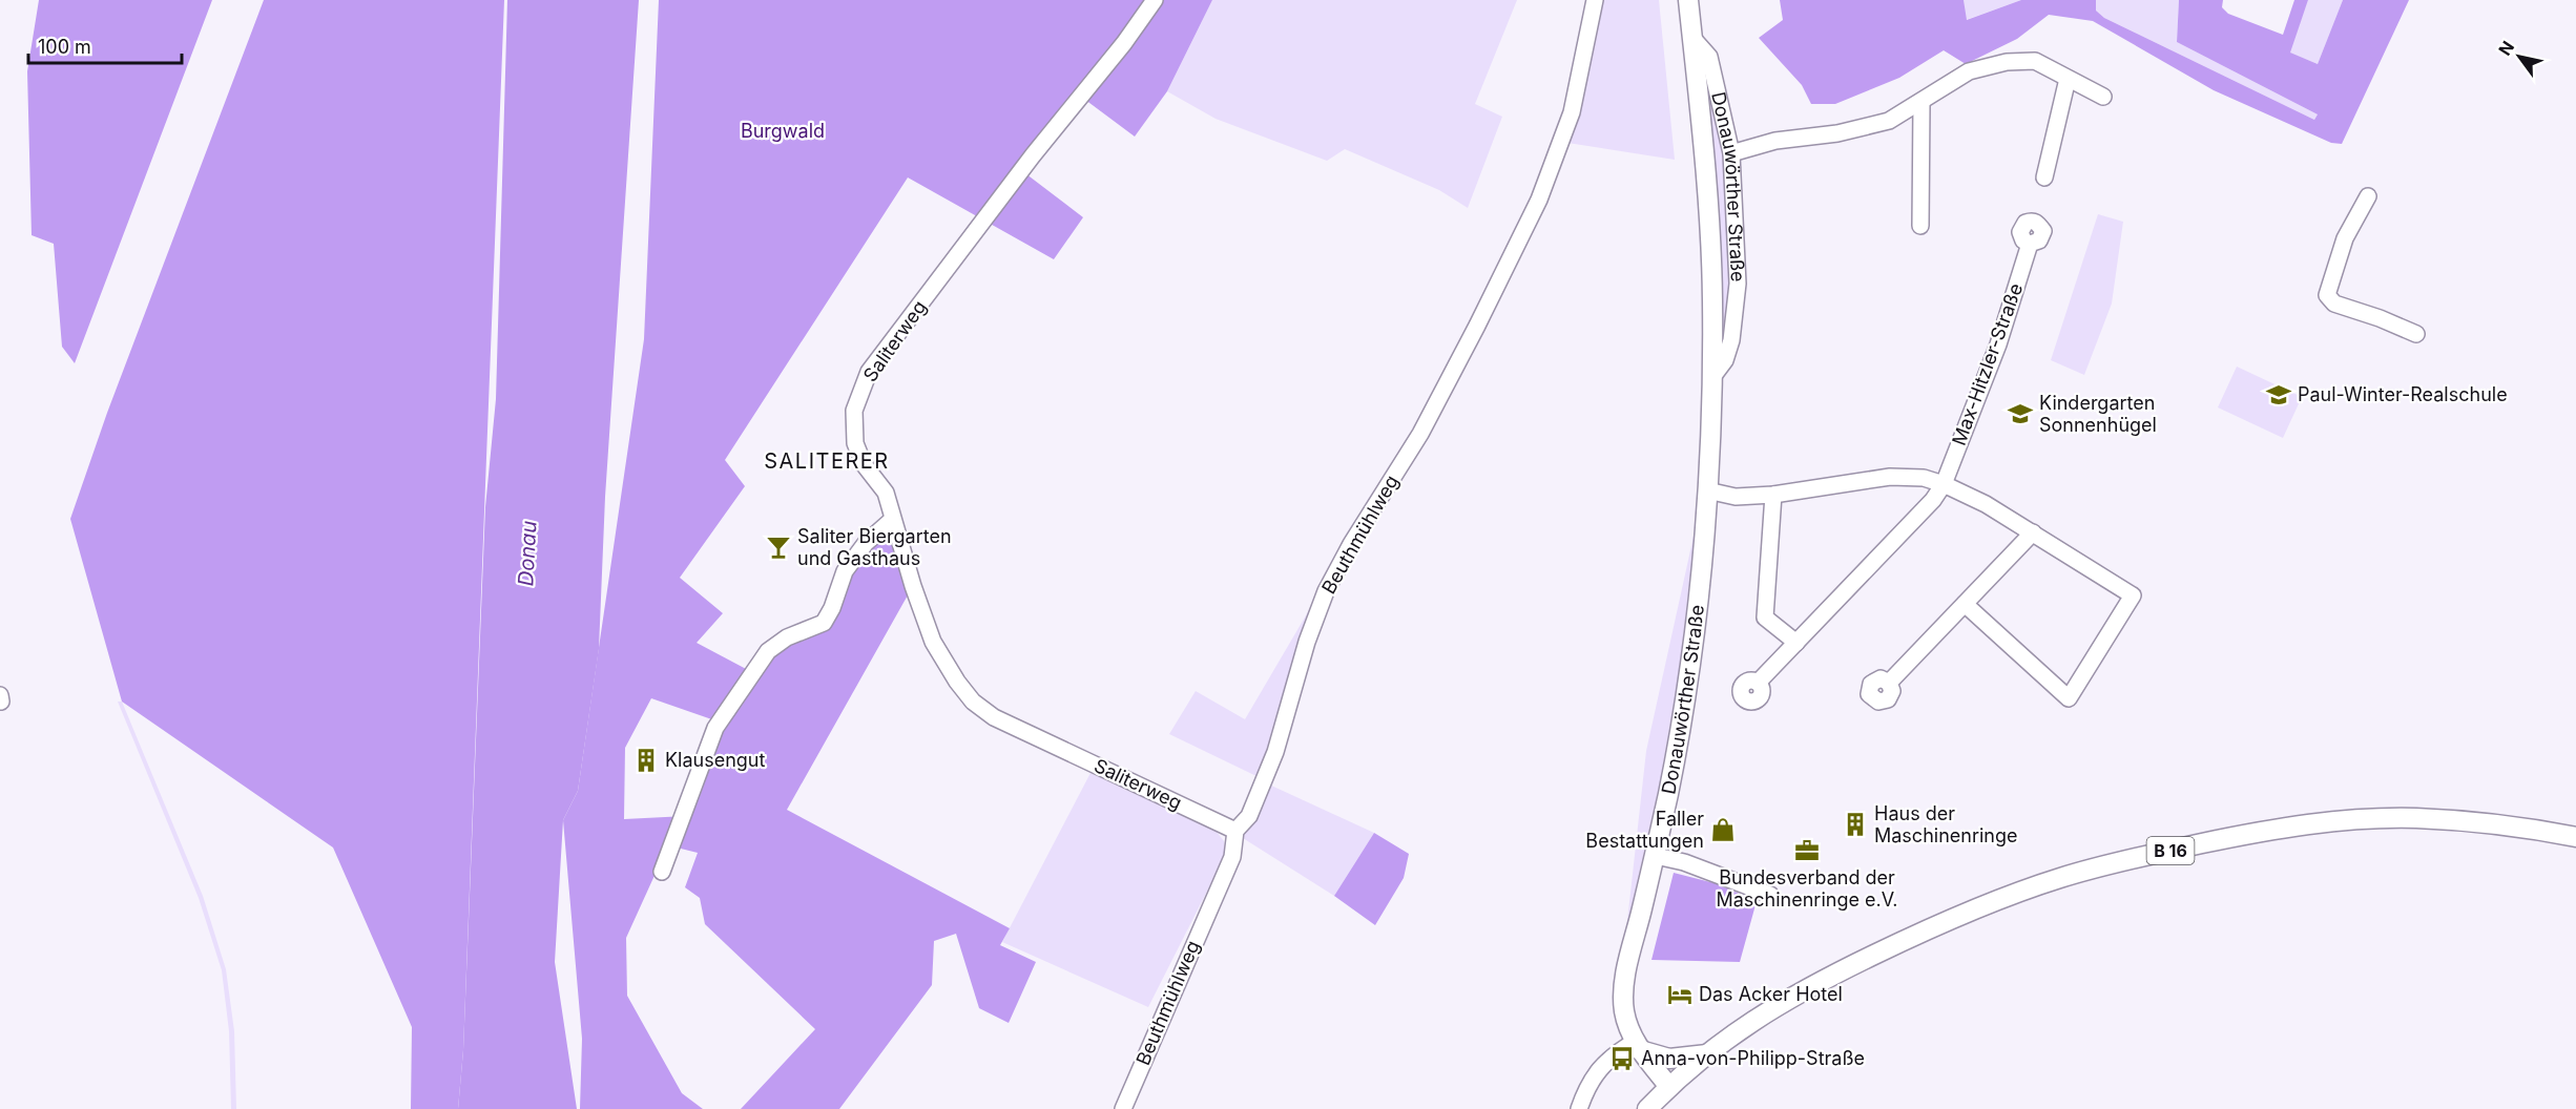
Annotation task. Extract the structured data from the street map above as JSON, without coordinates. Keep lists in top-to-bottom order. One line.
{"streets":{"main road":["Donauwörther Straße","B 16"],"street":["Saliterweg","Max-Hitzler-Straße","Beuthmühlweg"]},"crossings":[["Donauwörther Straße","B 16"],["Saliterweg","Beuthmühlweg"]],"districts":["SALITERER"],"water":["Donau"],"parks":["Burgwald"],"places":{"school or university":["Paul-Winter-Realschule","Kindergarten Sonnenhügel"],"bar":["Saliter Biergarten und Gasthaus"],"building":["Klausengut","Haus der Maschinenringe"],"shop":["Faller Bestattungen"],"office":["Bundesverband der Maschinenringe e.V."],"hotel":["Das Acker Hotel"],"bus stop":["Anna-von-Philipp-Straße"]},"scale_bar":"100 m","north":"top left"}
